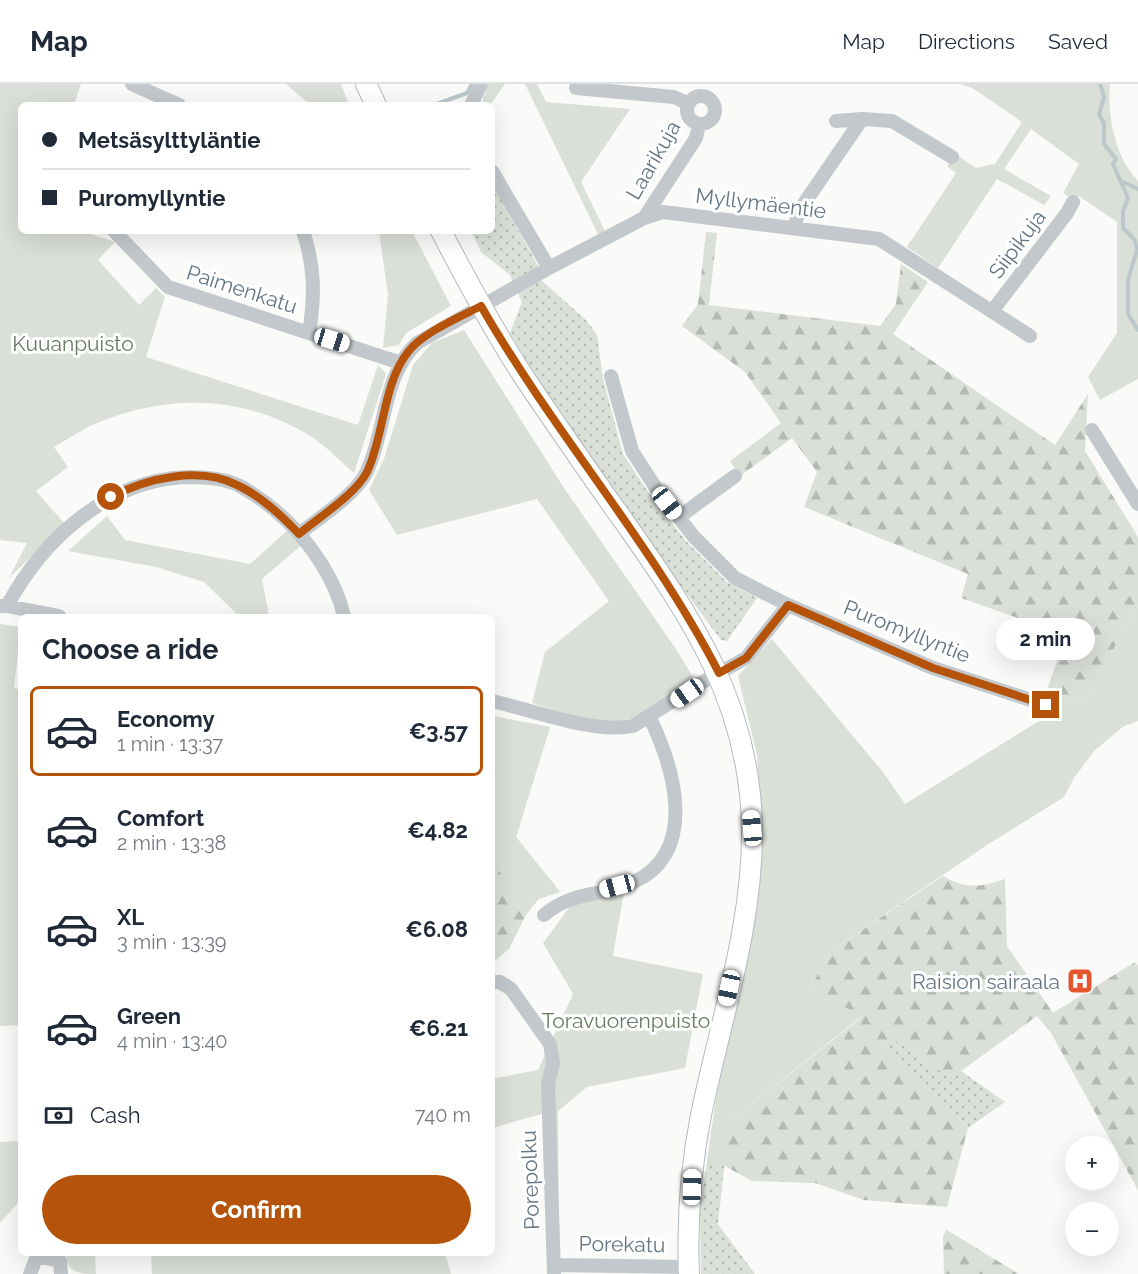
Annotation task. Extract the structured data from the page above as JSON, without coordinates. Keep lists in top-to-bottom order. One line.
{"streets":{"street":["Laarikuja","Myllymäentie","Siipikuja","Paimenkatu","Puromyllyntie","Porepolku","Porekatu"]},"crossings":[["Laarikuja","Myllymäentie"],["Myllymäentie","Siipikuja"],["Myllymäentie","Paimenkatu"],["Porepolku","Porekatu"]],"parks":["Kuuanpuisto","Toravuorenpuisto"],"places":{"hospital":["Raision sairaala"]},"page":{"header":"Map","nav":["Map","Directions","Saved"],"banner":["Metsäsylttyläntie","Puromyllyntie"],"heading":"Choose a ride","bubble":"2 min","list":[{"name":"Economy","note":"1 min · 13:37","value":"€3.57"},{"name":"Comfort","note":"2 min · 13:38","value":"€4.82"},{"name":"XL","note":"3 min · 13:39","value":"€6.08"},{"name":"Green","note":"4 min · 13:40","value":"€6.21"}],"pay":["Cash","740 m"],"map_buttons":["+","−"],"buttons":"Confirm"}}
